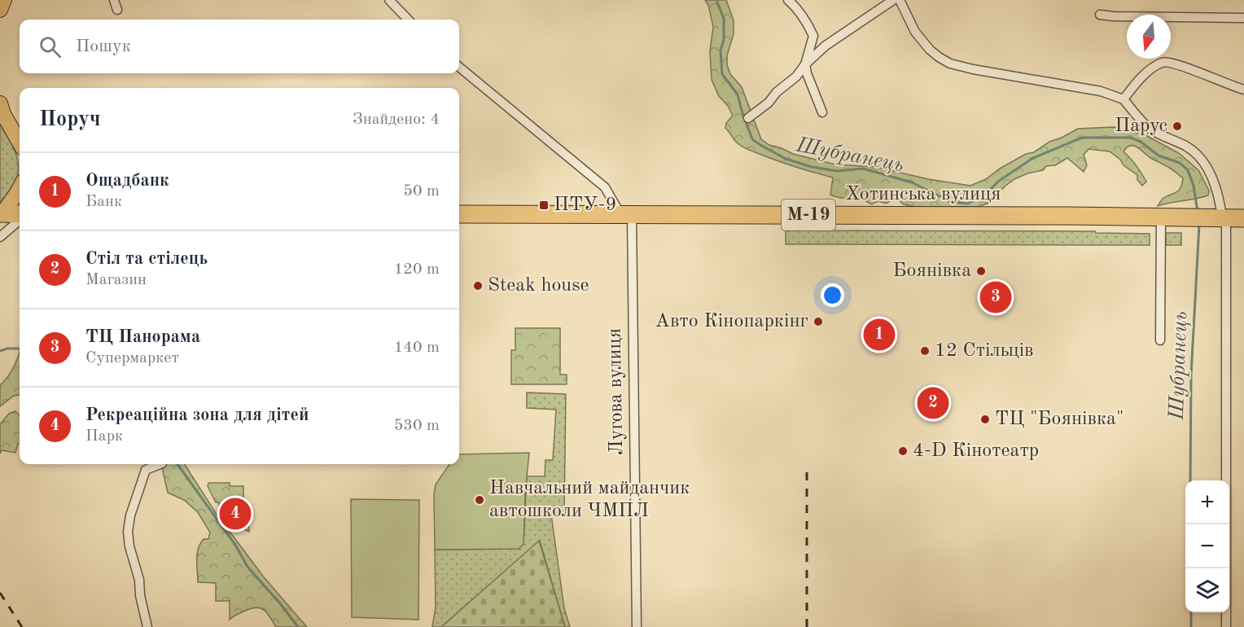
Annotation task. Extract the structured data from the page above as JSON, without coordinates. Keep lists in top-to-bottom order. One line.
{"streets":{"highway":["Хотинська вулиця","М-19"],"street":["Лугова вулиця"]},"crossings":[["Хотинська вулиця","Лугова вулиця"]],"water":["Шубранець"],"places":{"other":["Парус","Боянівка","Steak house","Авто Кінопаркінг","12 Стільців","ТЦ \"Боянівка\"","4-D Кінотеатр","Навчальний майданчик автошколи ЧМПЛ"],"transit":["ПТУ-9"]},"north":"bottom","page":{"search":"Пошук","heading":["Поруч","Знайдено: 4"],"list":[{"mark":"1","name":"Ощадбанк","note":"Банк","value":"50 m"},{"mark":"2","name":"Стіл та стілець","note":"Магазин","value":"120 m"},{"mark":"3","name":"ТЦ Панорама","note":"Супермаркет","value":"140 m"},{"mark":"4","name":"Рекреаційна зона для дітей","note":"Парк","value":"530 m"}],"pins":["3","1","2","4"],"map_buttons":["+","−"]}}
